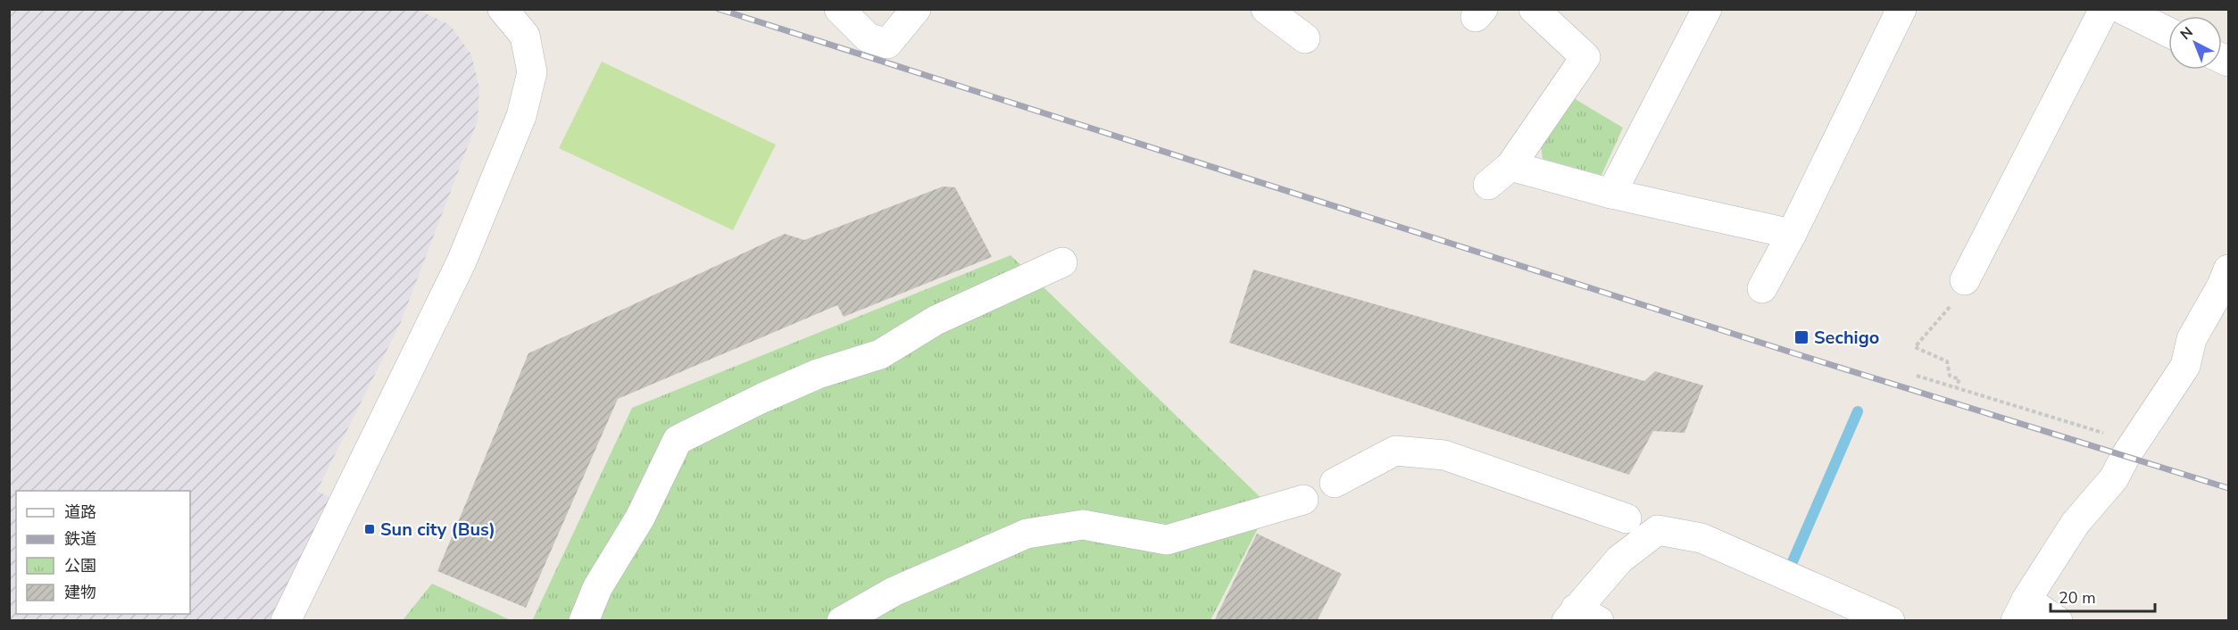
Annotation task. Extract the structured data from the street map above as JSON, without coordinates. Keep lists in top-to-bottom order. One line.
{"places":{"transit":["Sechigo","Sun city (Bus)"]},"legend":["道路","鉄道","公園","建物"],"scale_bar":"20 m","north":"top left"}
